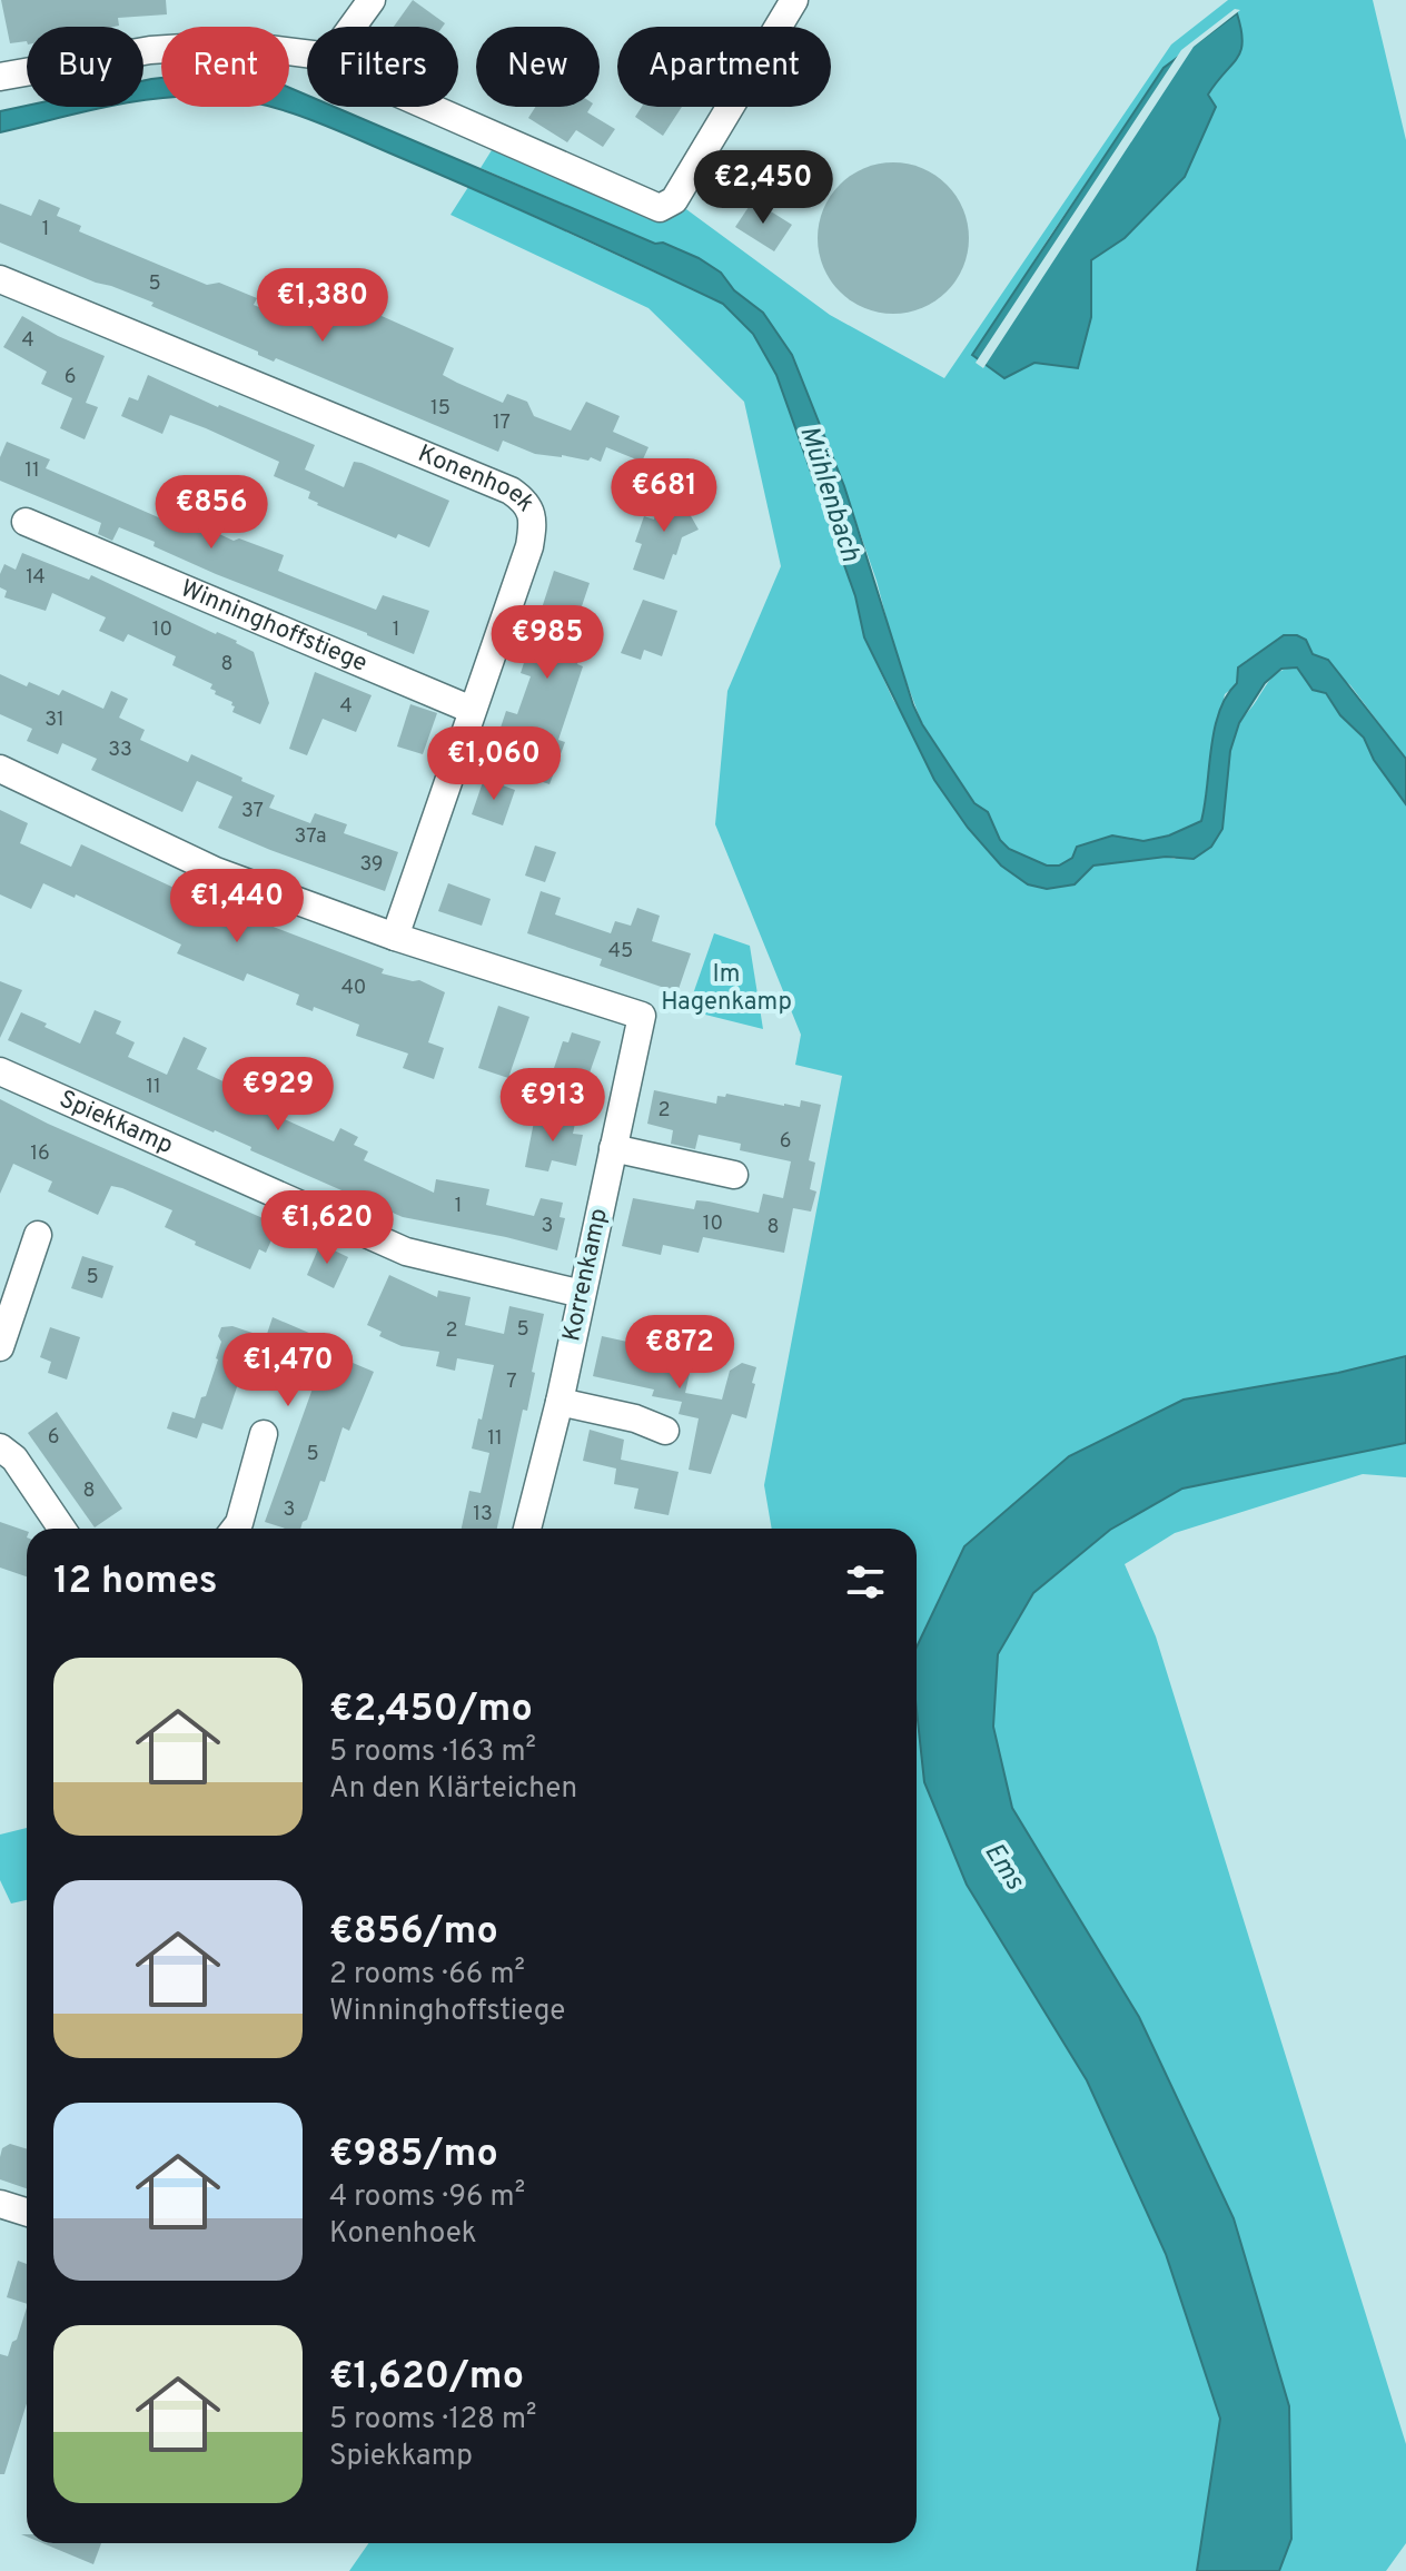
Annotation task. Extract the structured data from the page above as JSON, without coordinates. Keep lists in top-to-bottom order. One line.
{"streets":{"street":["Konenhoek","Winninghoffstiege","Spiekkamp","Korrenkamp"]},"crossings":[["Konenhoek","Winninghoffstiege"],["Konenhoek","Korrenkamp"],["Spiekkamp","Korrenkamp"]],"water":["Mühlenbach","Ems"],"parks":["Im Hagenkamp"],"house_numbers":["1","5","4","6","15","17","11","14","10","1","8","4","31","33","37","37a","39","45","40","11","2","6","16","1","10","3","8","5","5","2","7","6","11","5","8","3","13"],"page":{"chip":["Buy","Rent","Filters","New","Apartment"],"price":["€2,450","€1,380","€681","€856","€985","€1,060","€1,440","€929","€913","€1,620","€872","€1,470"],"heading":"12 homes","list":[{"name":"€2,450/mo","note":"5 rooms · 163 m² · An den Klärteichen"},{"name":"€856/mo","note":"2 rooms · 66 m² · Winninghoffstiege"},{"name":"€985/mo","note":"4 rooms · 96 m² · Konenhoek"},{"name":"€1,620/mo","note":"5 rooms · 128 m² · Spiekkamp"}]}}
